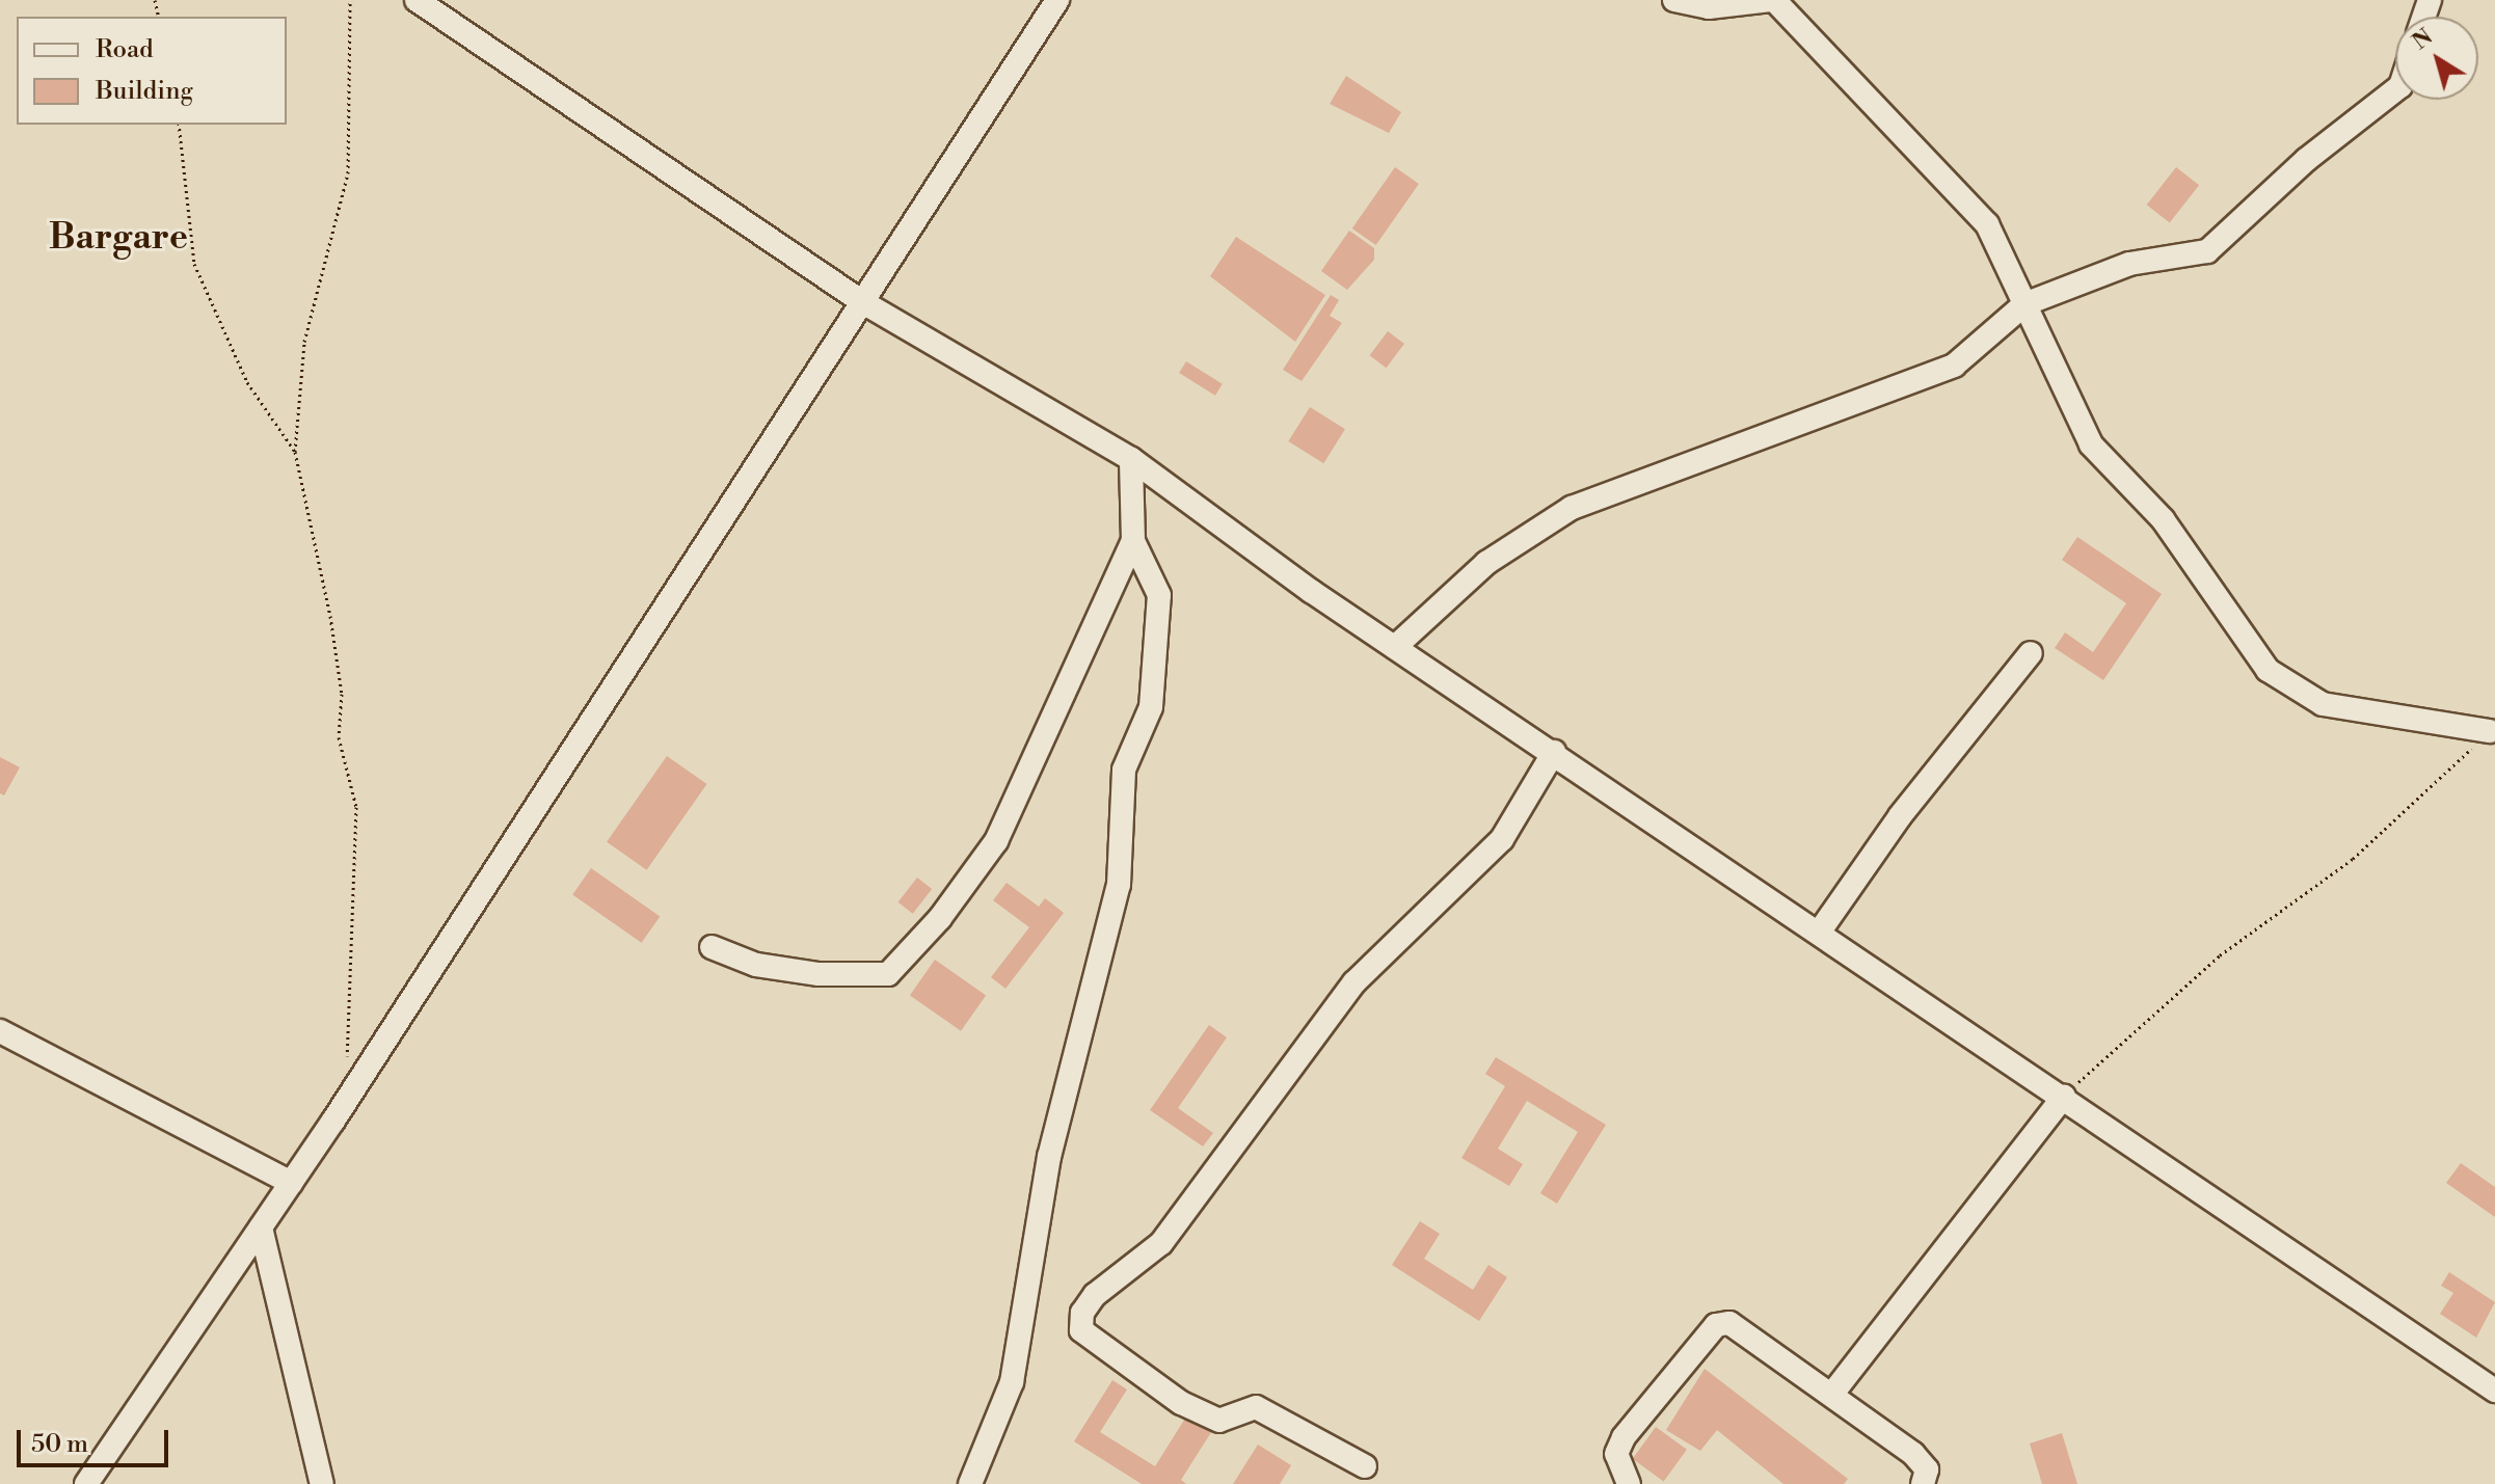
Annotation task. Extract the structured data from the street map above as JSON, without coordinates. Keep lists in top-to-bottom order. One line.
{"districts":["Bargare"],"legend":["Road","Building"],"scale_bar":"50 m","north":"top left"}
